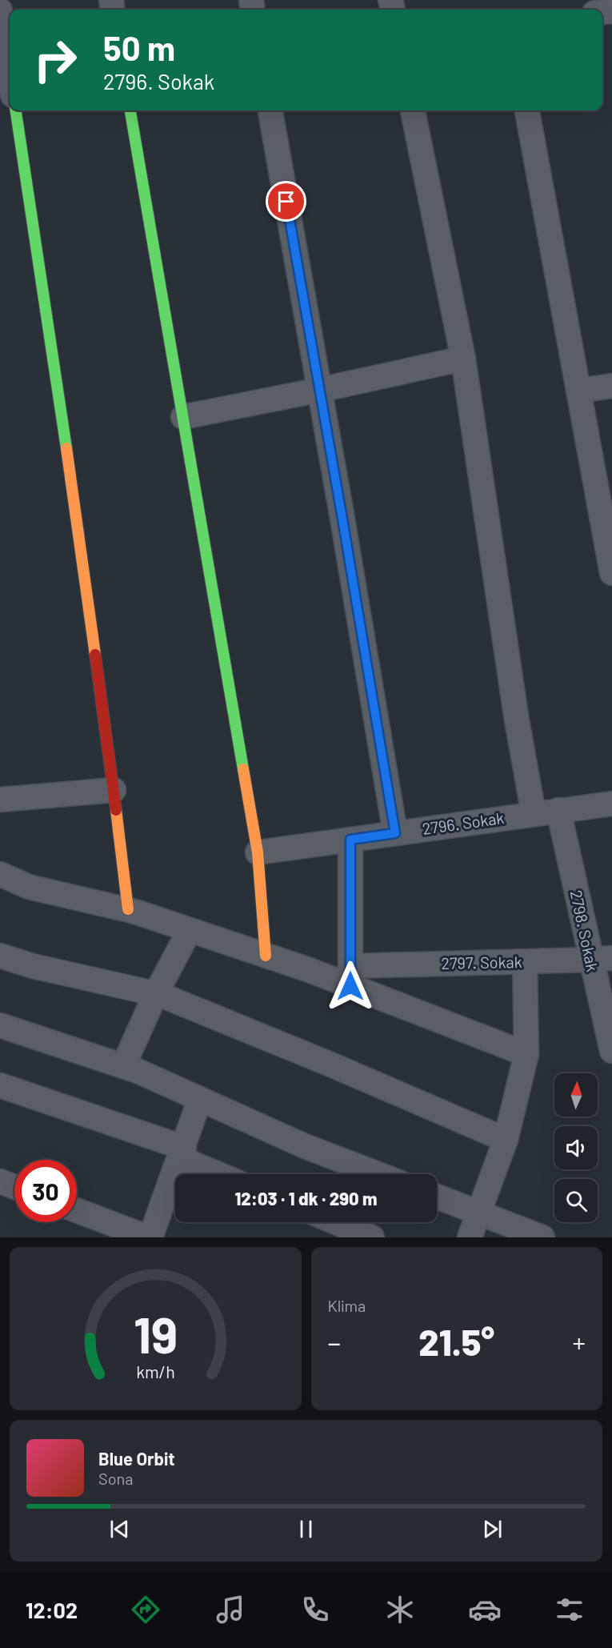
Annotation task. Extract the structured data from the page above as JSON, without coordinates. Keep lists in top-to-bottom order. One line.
{"streets":{"street":["2796. Sokak","2798. Sokak","2797. Sokak"]},"crossings":[["2796. Sokak","2798. Sokak"],["2798. Sokak","2797. Sokak"]],"north":"top","page":{"turn":["50 m","2796. Sokak"],"limit":"30","trip":"12:03 · 1 dk · 290 m","tile":"Klima","heat":["−","21.5°","+"],"song":["Blue Orbit","Sona"],"tabs":"12:02","gauge":["19","km/h"]}}
